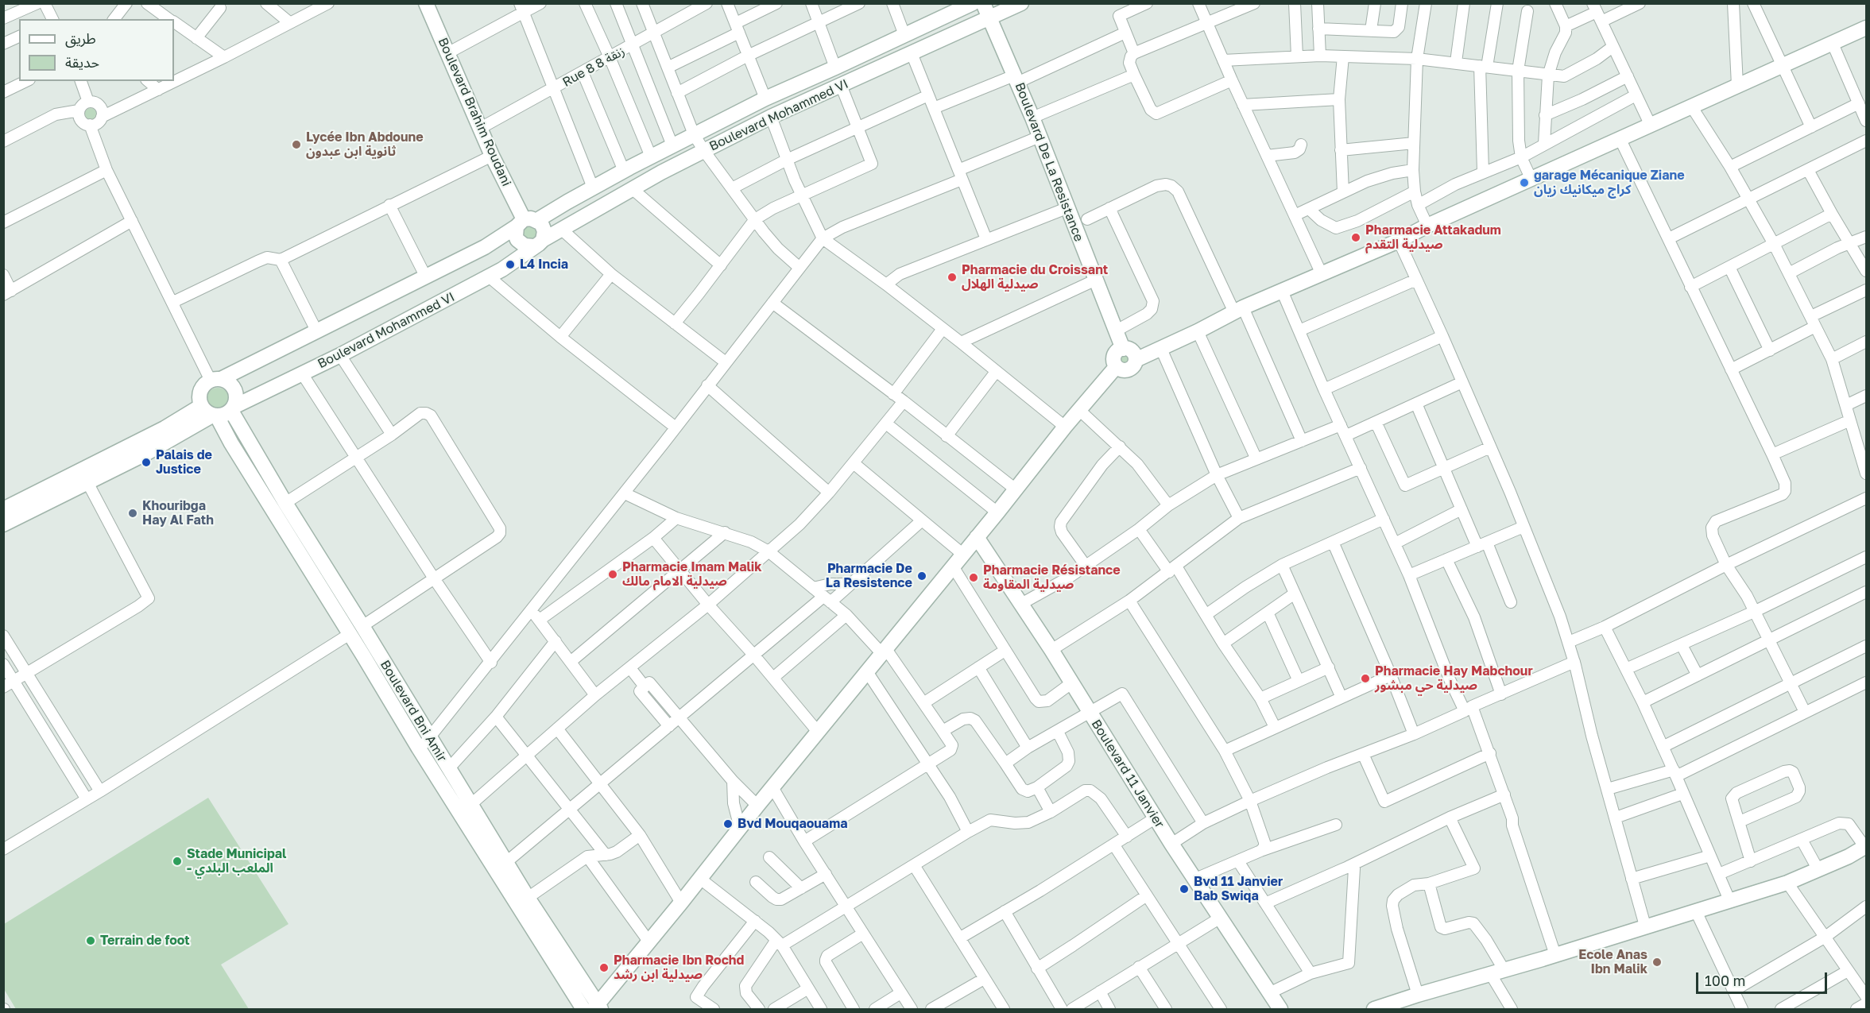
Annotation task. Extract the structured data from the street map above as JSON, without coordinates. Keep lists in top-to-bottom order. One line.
{"streets":{"main road":["Boulevard Brahim Roudani","Boulevard Mohammed VI","Boulevard De La Resistance","Boulevard Bni Amir","Boulevard 11 Janvier"],"street":["Rue 8 8 زنقة"]},"crossings":[["Rue 8 8 زنقة","Boulevard Brahim Roudani"],["Boulevard Brahim Roudani","Boulevard Mohammed VI"],["Boulevard Mohammed VI","Boulevard De La Resistance"],["Boulevard Mohammed VI","Boulevard Bni Amir"]],"places":["Lycée Ibn Abdoune ثانوية ابن عبدون","garage Mécanique Ziane كراج ميكانيك زيان","Pharmacie Attakadum صيدلية التقدم","L4 Incia","Pharmacie du Croissant صيدلية الهلال","Palais de Justice","Khouribga Hay Al Fath","Pharmacie Imam Malik صيدلية الامام مالك","Pharmacie De La Resistence","Pharmacie Résistance صيدلية المقاومة","Pharmacie Hay Mabchour صيدلية حي مبشور","Bvd Mouqaouama","Stade Municipal - الملعب البلدي","Bvd 11 Janvier Bab Swiqa","Terrain de foot","Ecole Anas Ibn Malik","Pharmacie Ibn Rochd صيدلية ابن رشد"],"legend":["طريق","حديقة"],"scale_bar":"100 m"}
